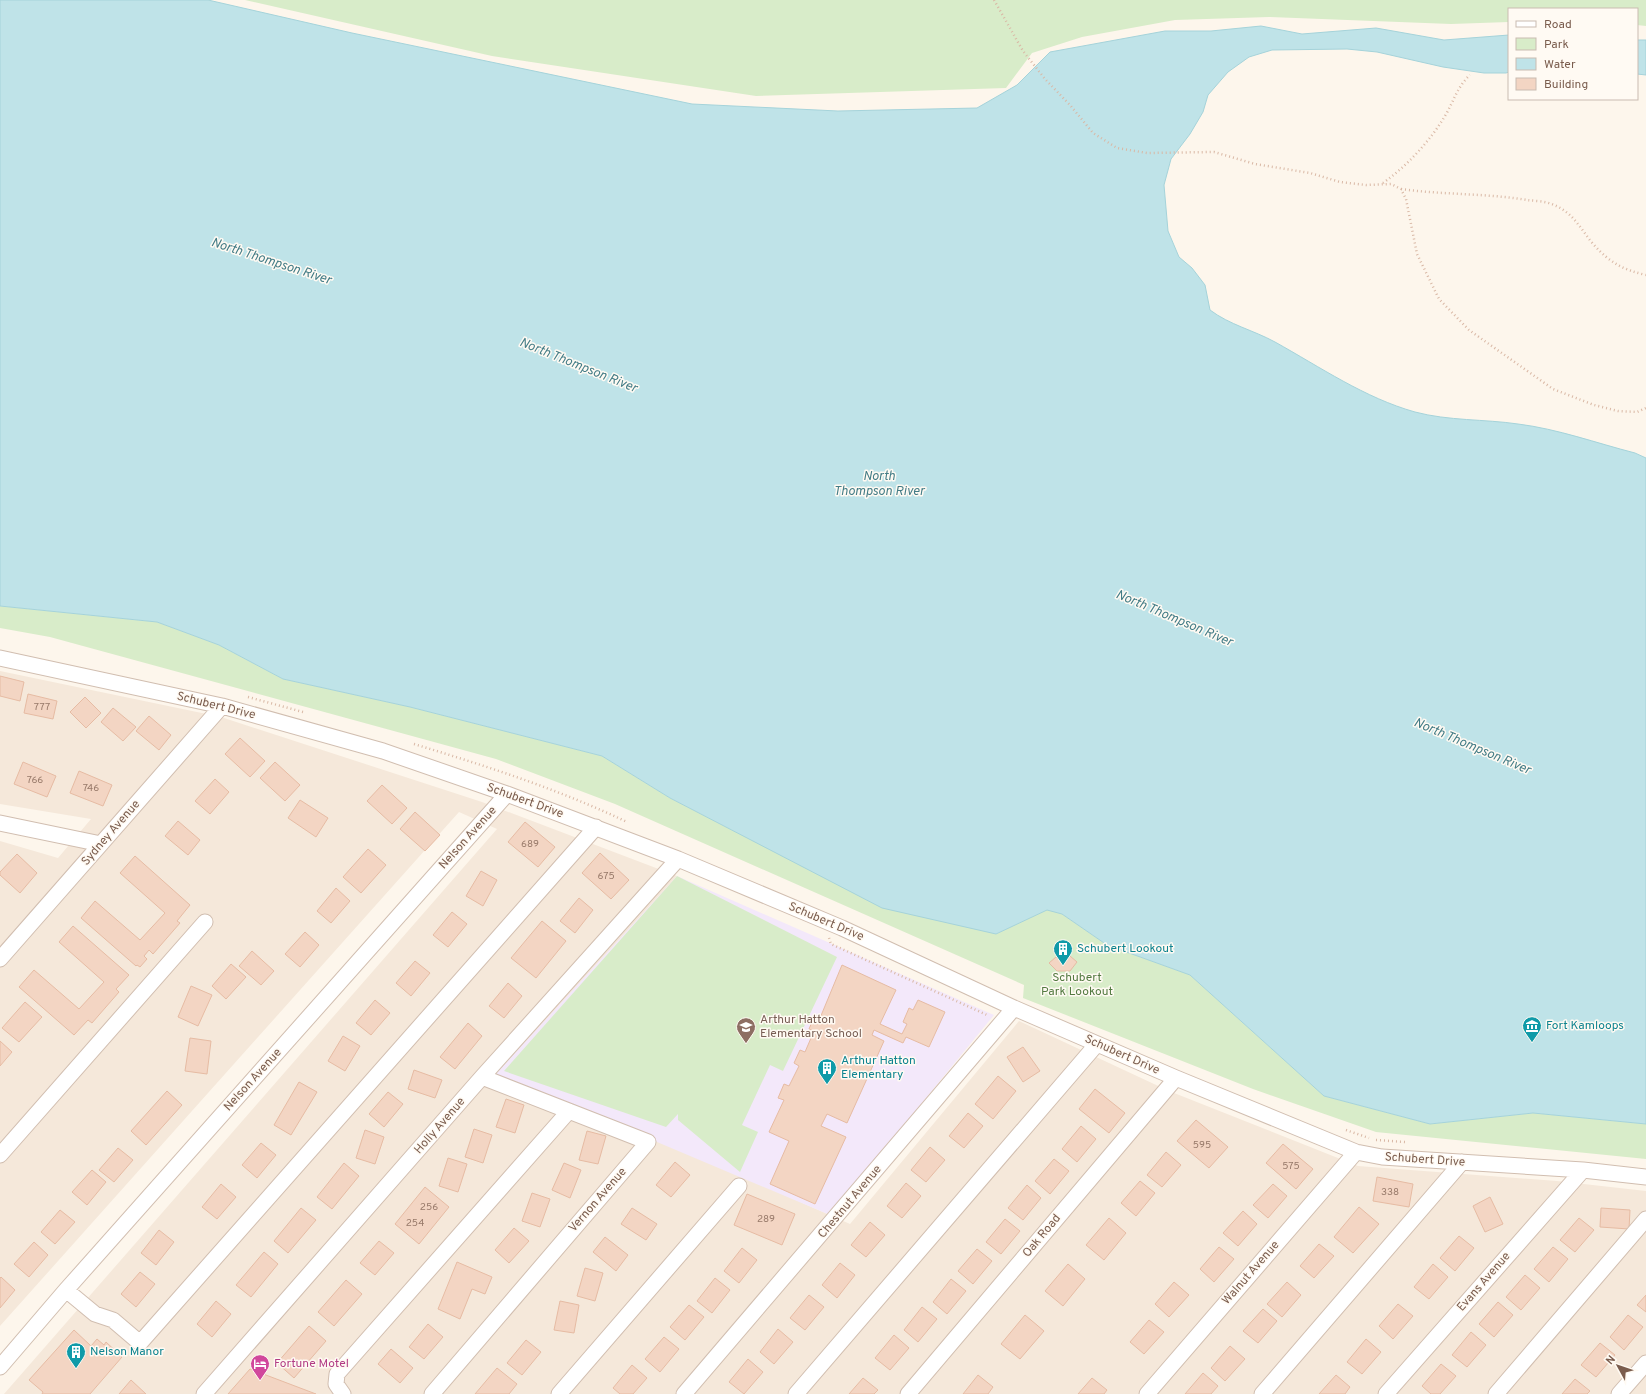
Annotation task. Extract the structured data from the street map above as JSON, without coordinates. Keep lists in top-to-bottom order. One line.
{"streets":{"street":["Schubert Drive","Sydney Avenue","Nelson Avenue","Holly Avenue","Vernon Avenue","Chestnut Avenue","Oak Road","Walnut Avenue","Evans Avenue"]},"crossings":[["Schubert Drive","Sydney Avenue"],["Schubert Drive","Nelson Avenue"],["Schubert Drive","Holly Avenue"],["Schubert Drive","Chestnut Avenue"],["Schubert Drive","Oak Road"],["Schubert Drive","Walnut Avenue"],["Schubert Drive","Evans Avenue"],["Holly Avenue","Vernon Avenue"]],"water":["North Thompson River"],"parks":["Schubert Park Lookout"],"places":{"building":["Schubert Lookout","Arthur Hatton Elementary","Nelson Manor"],"museum":["Fort Kamloops"],"school or university":["Arthur Hatton Elementary School"],"hotel":["Fortune Motel"]},"house_numbers":["777","766","746","689","675","595","575","338","256","289","254"],"legend":["Road","Park","Water","Building"],"north":"top left"}
